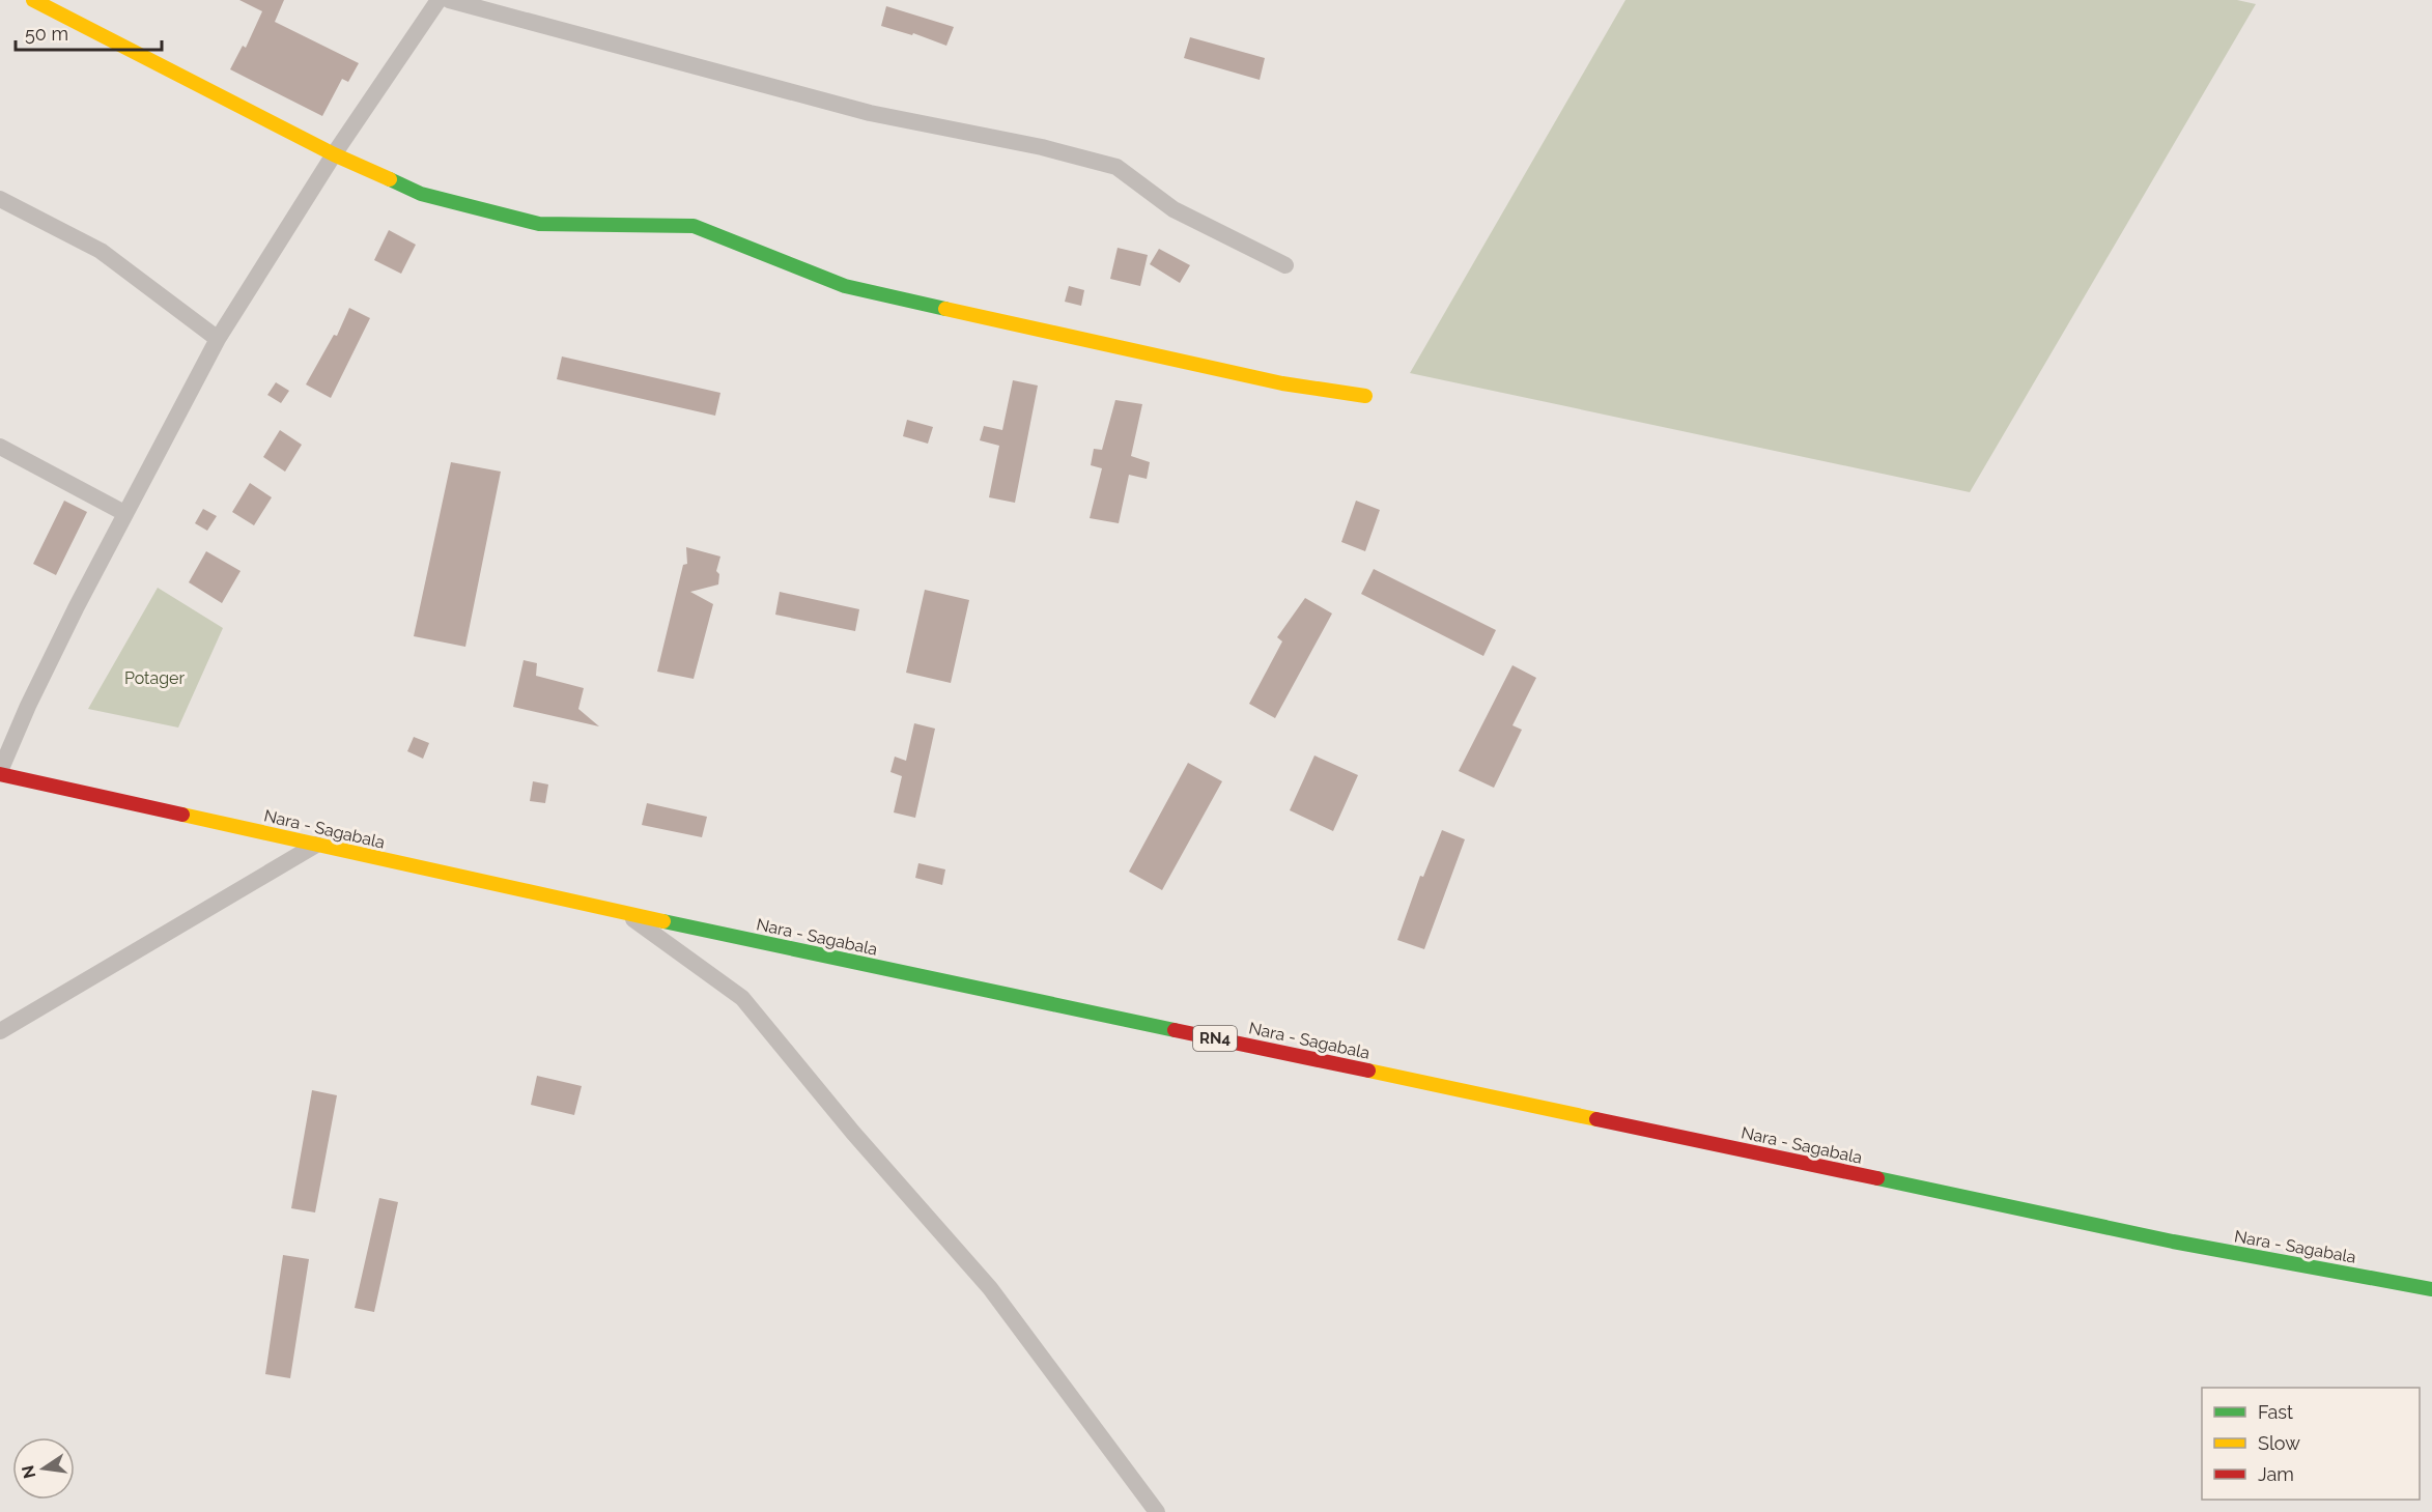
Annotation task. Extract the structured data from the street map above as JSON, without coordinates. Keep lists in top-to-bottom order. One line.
{"streets":{"main road":["Nara - Sagabala","RN4"]},"parks":["Potager"],"legend":["Fast","Slow","Jam"],"scale_bar":"50 m","north":"left"}
